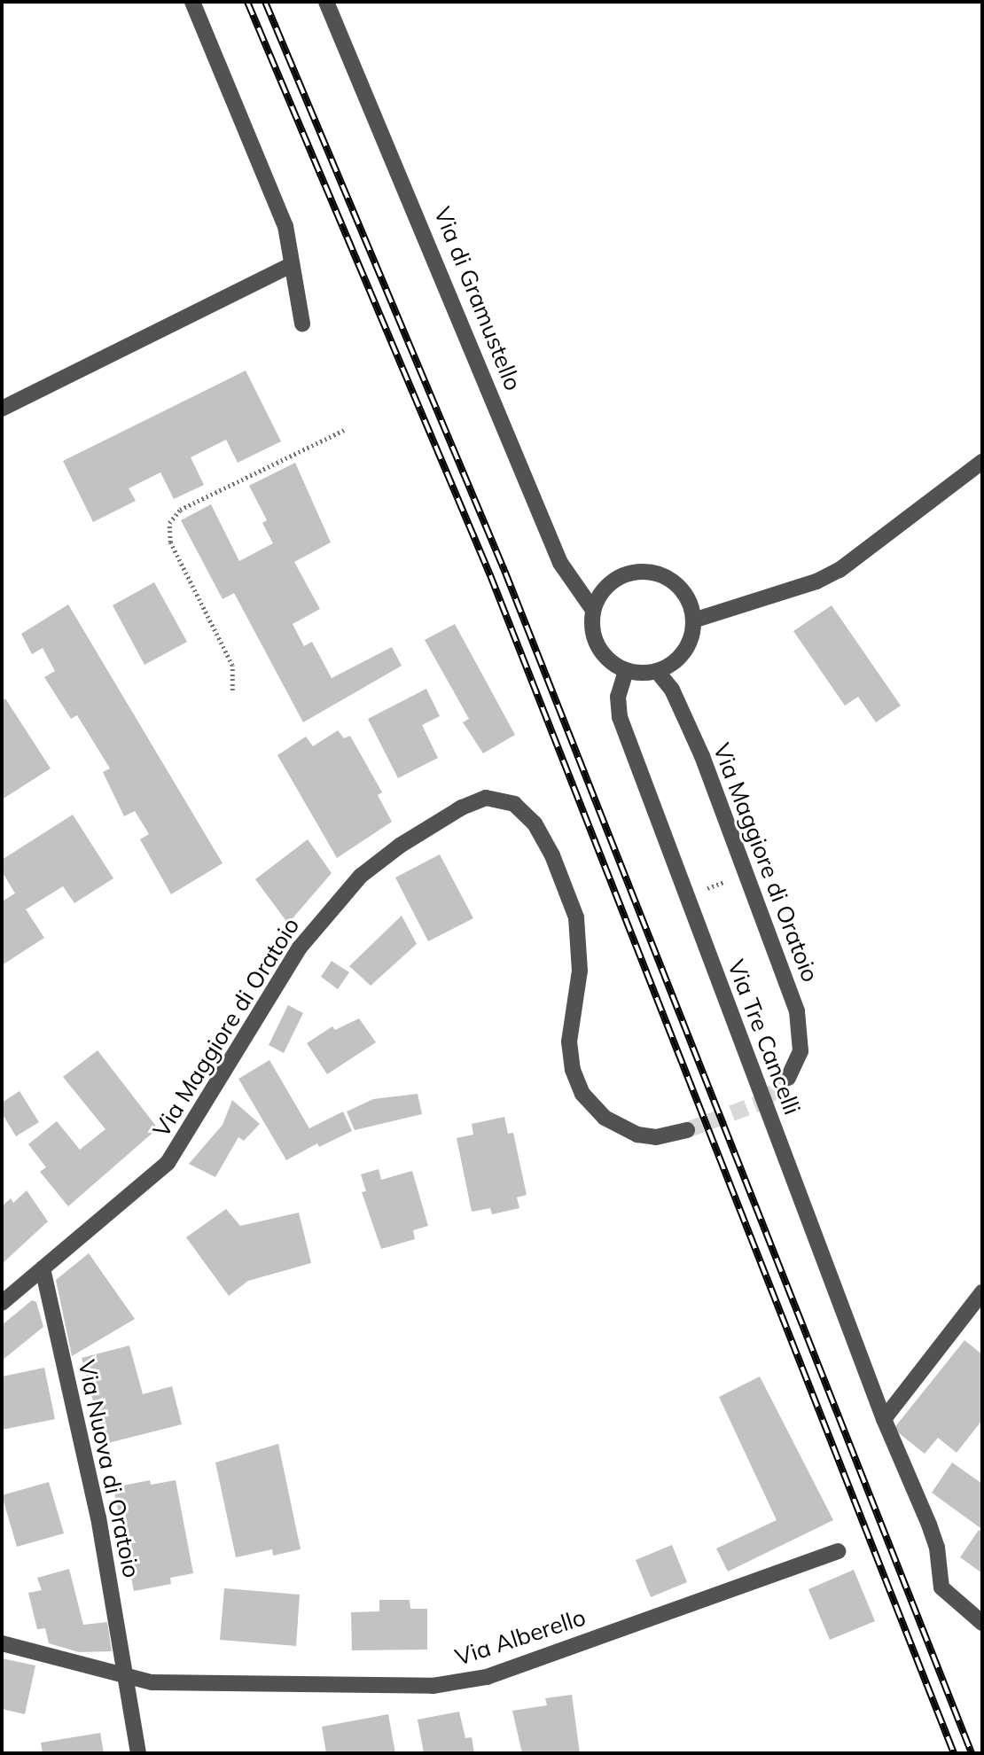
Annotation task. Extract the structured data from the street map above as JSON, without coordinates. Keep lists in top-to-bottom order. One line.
{"streets":{"street":["Via di Gramustello","Via Maggiore di Oratoio","Via Tre Cancelli","Via Nuova di Oratoio","Via Alberello"]},"crossings":[["Via di Gramustello","Via Maggiore di Oratoio"],["Via di Gramustello","Via Tre Cancelli"],["Via Maggiore di Oratoio","Via Tre Cancelli"],["Via Maggiore di Oratoio","Via Nuova di Oratoio"],["Via Nuova di Oratoio","Via Alberello"]]}
